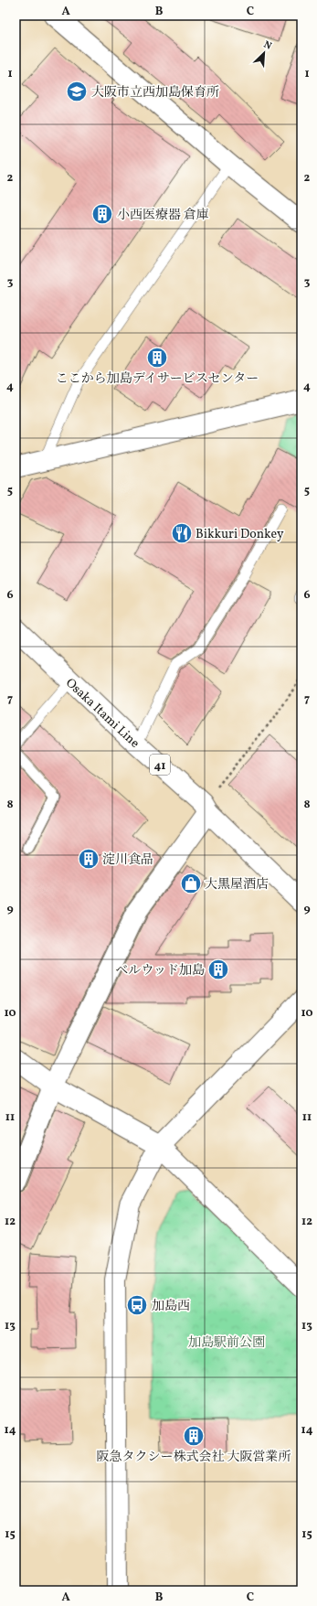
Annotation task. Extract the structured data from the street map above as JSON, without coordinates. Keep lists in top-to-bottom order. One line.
{"streets":{"street":["Osaka Itami Line","41"]},"parks":["加島駅前公園"],"places":{"school or university":["大阪市立西加島保育所"],"building":["小西医療器 倉庫","ここから加島デイサービスセンター","淀川食品","ベルウッド加島","阪急タクシー株式会社 大阪営業所"],"restaurant":["Bikkuri Donkey"],"shop":["大黒屋酒店"],"bus stop":["加島西"]},"north":"top right","grid":{"columns":["A","B","C"],"rows":["1","2","3","4","5","6","7","8","9","10","11","12","13","14","15"]}}
